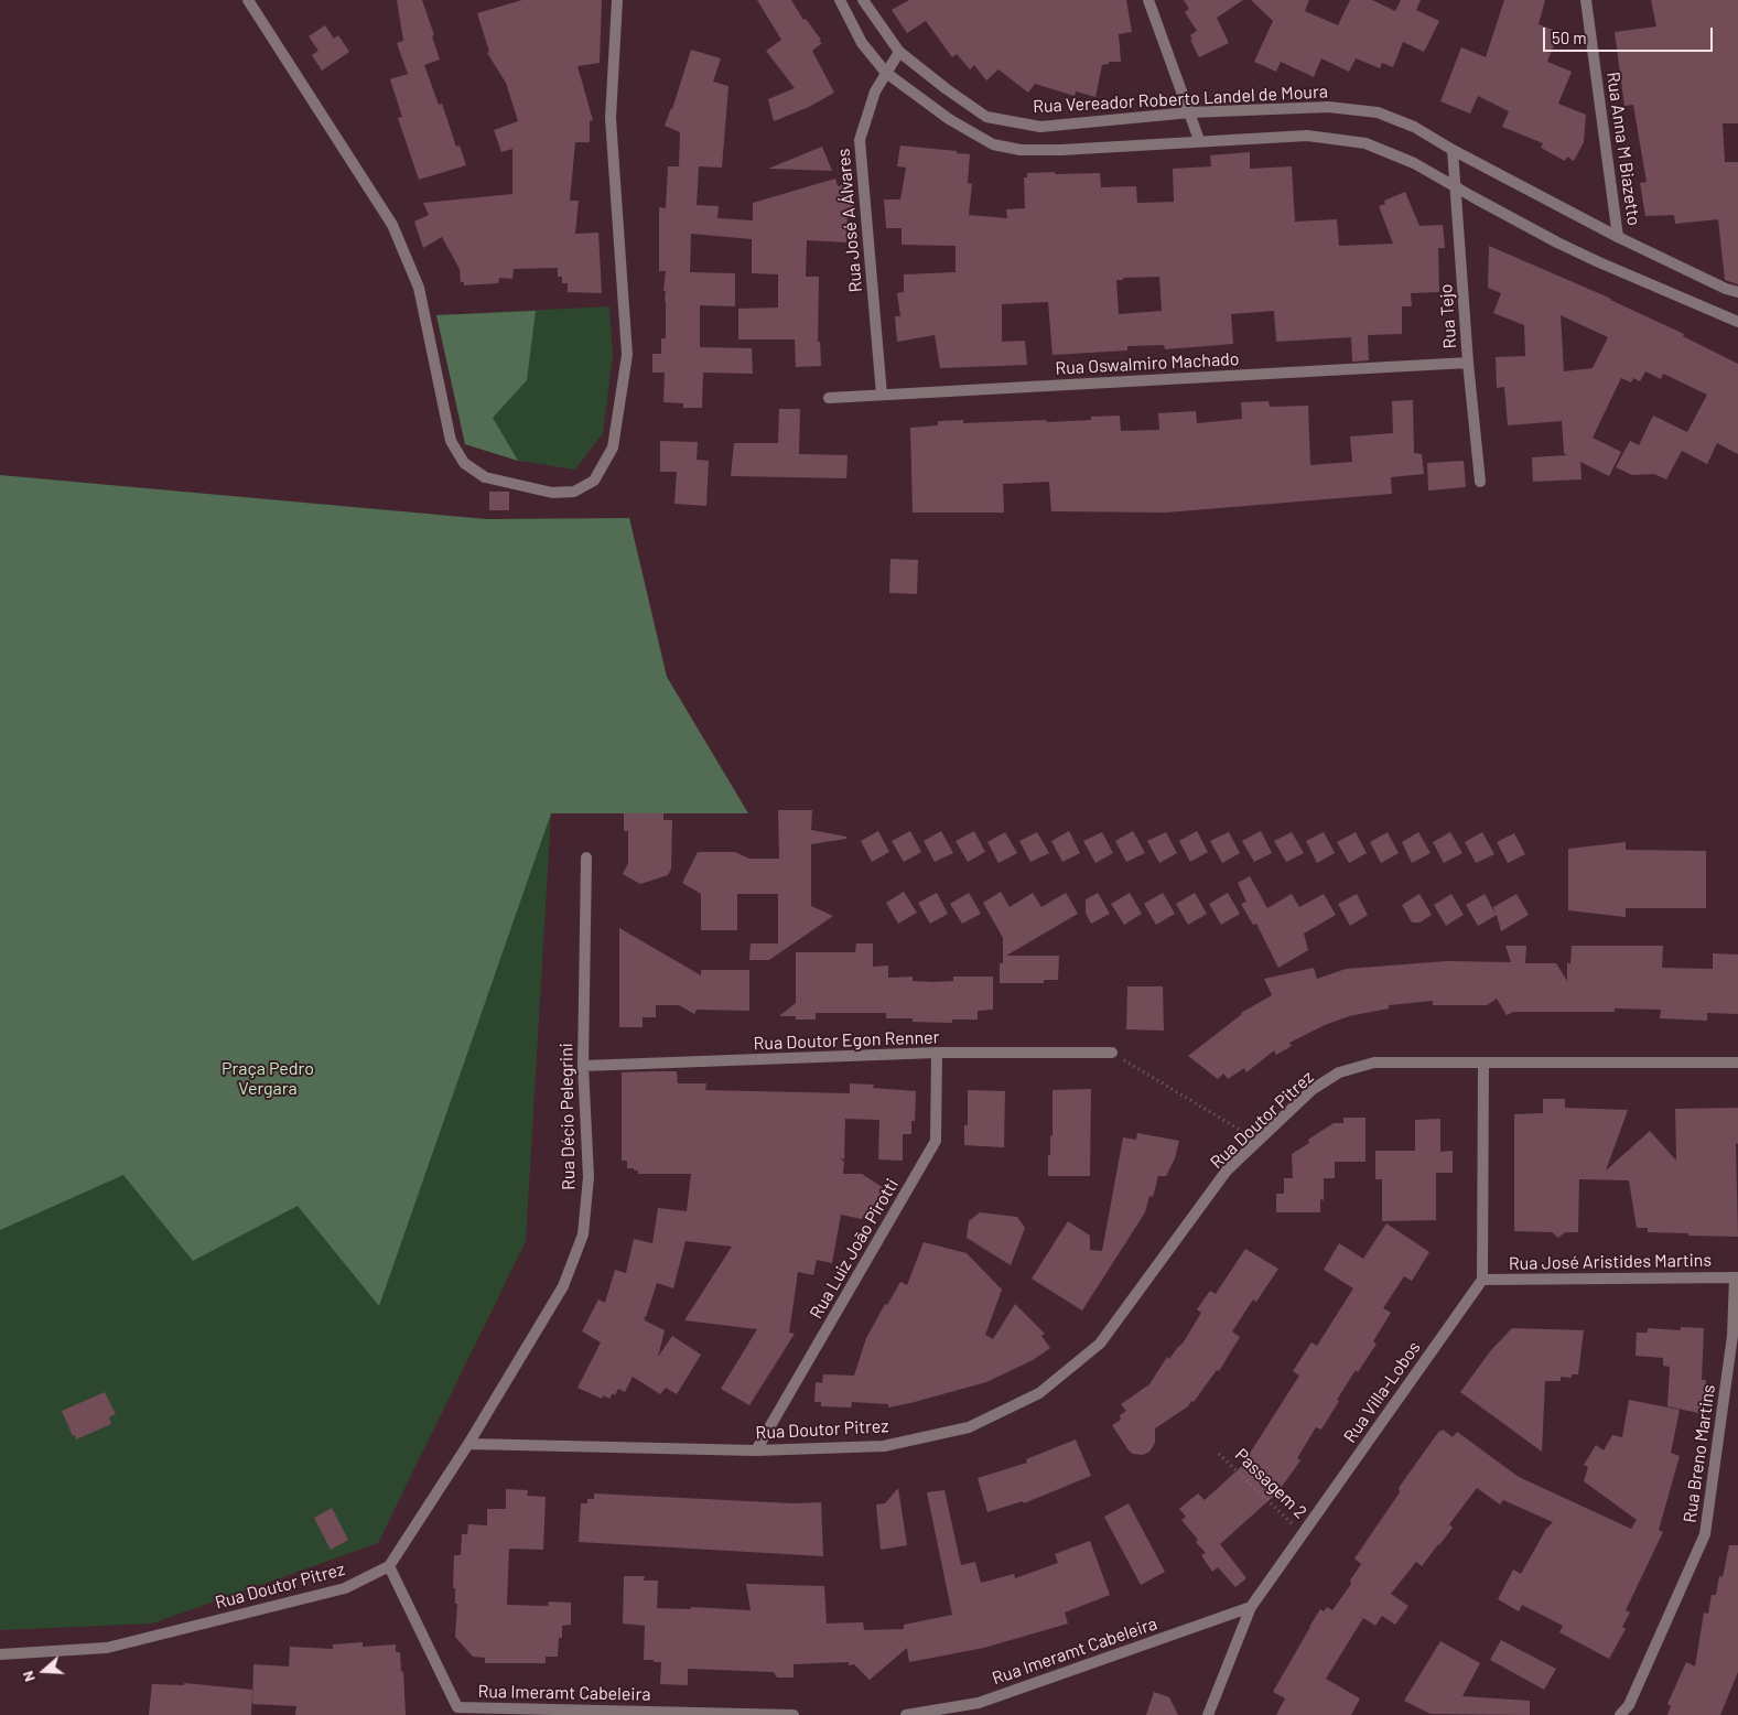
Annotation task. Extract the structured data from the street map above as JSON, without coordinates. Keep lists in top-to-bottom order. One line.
{"streets":{"street":["Rua Vereador Roberto Landel de Moura","Rua Anna M Biazetto","Rua José A Álvares","Rua Tejo","Rua Oswalmiro Machado","Rua Doutor Egon Renner","Rua Décio Pelegrini","Rua Doutor Pitrez","Rua Luiz João Pirotti","Rua José Aristides Martins","Rua Villa-Lobos","Rua Breno Martins","Rua Imeramt Cabeleira"],"path":["Passagem 2"]},"crossings":[["Rua Vereador Roberto Landel de Moura","Rua Anna M Biazetto"],["Rua Vereador Roberto Landel de Moura","Rua José A Álvares"],["Rua Vereador Roberto Landel de Moura","Rua Tejo"],["Rua José A Álvares","Rua Oswalmiro Machado"],["Rua Tejo","Rua Oswalmiro Machado"],["Rua Doutor Egon Renner","Rua Décio Pelegrini"],["Rua Doutor Egon Renner","Rua Luiz João Pirotti"],["Rua Décio Pelegrini","Rua Doutor Pitrez"],["Rua Doutor Pitrez","Rua Luiz João Pirotti"],["Rua Doutor Pitrez","Rua Imeramt Cabeleira"],["Rua José Aristides Martins","Rua Villa-Lobos"],["Rua José Aristides Martins","Rua Breno Martins"],["Rua Villa-Lobos","Passagem 2"],["Rua Villa-Lobos","Rua Imeramt Cabeleira"]],"parks":["Praça Pedro Vergara"],"scale_bar":"50 m","north":"left"}
